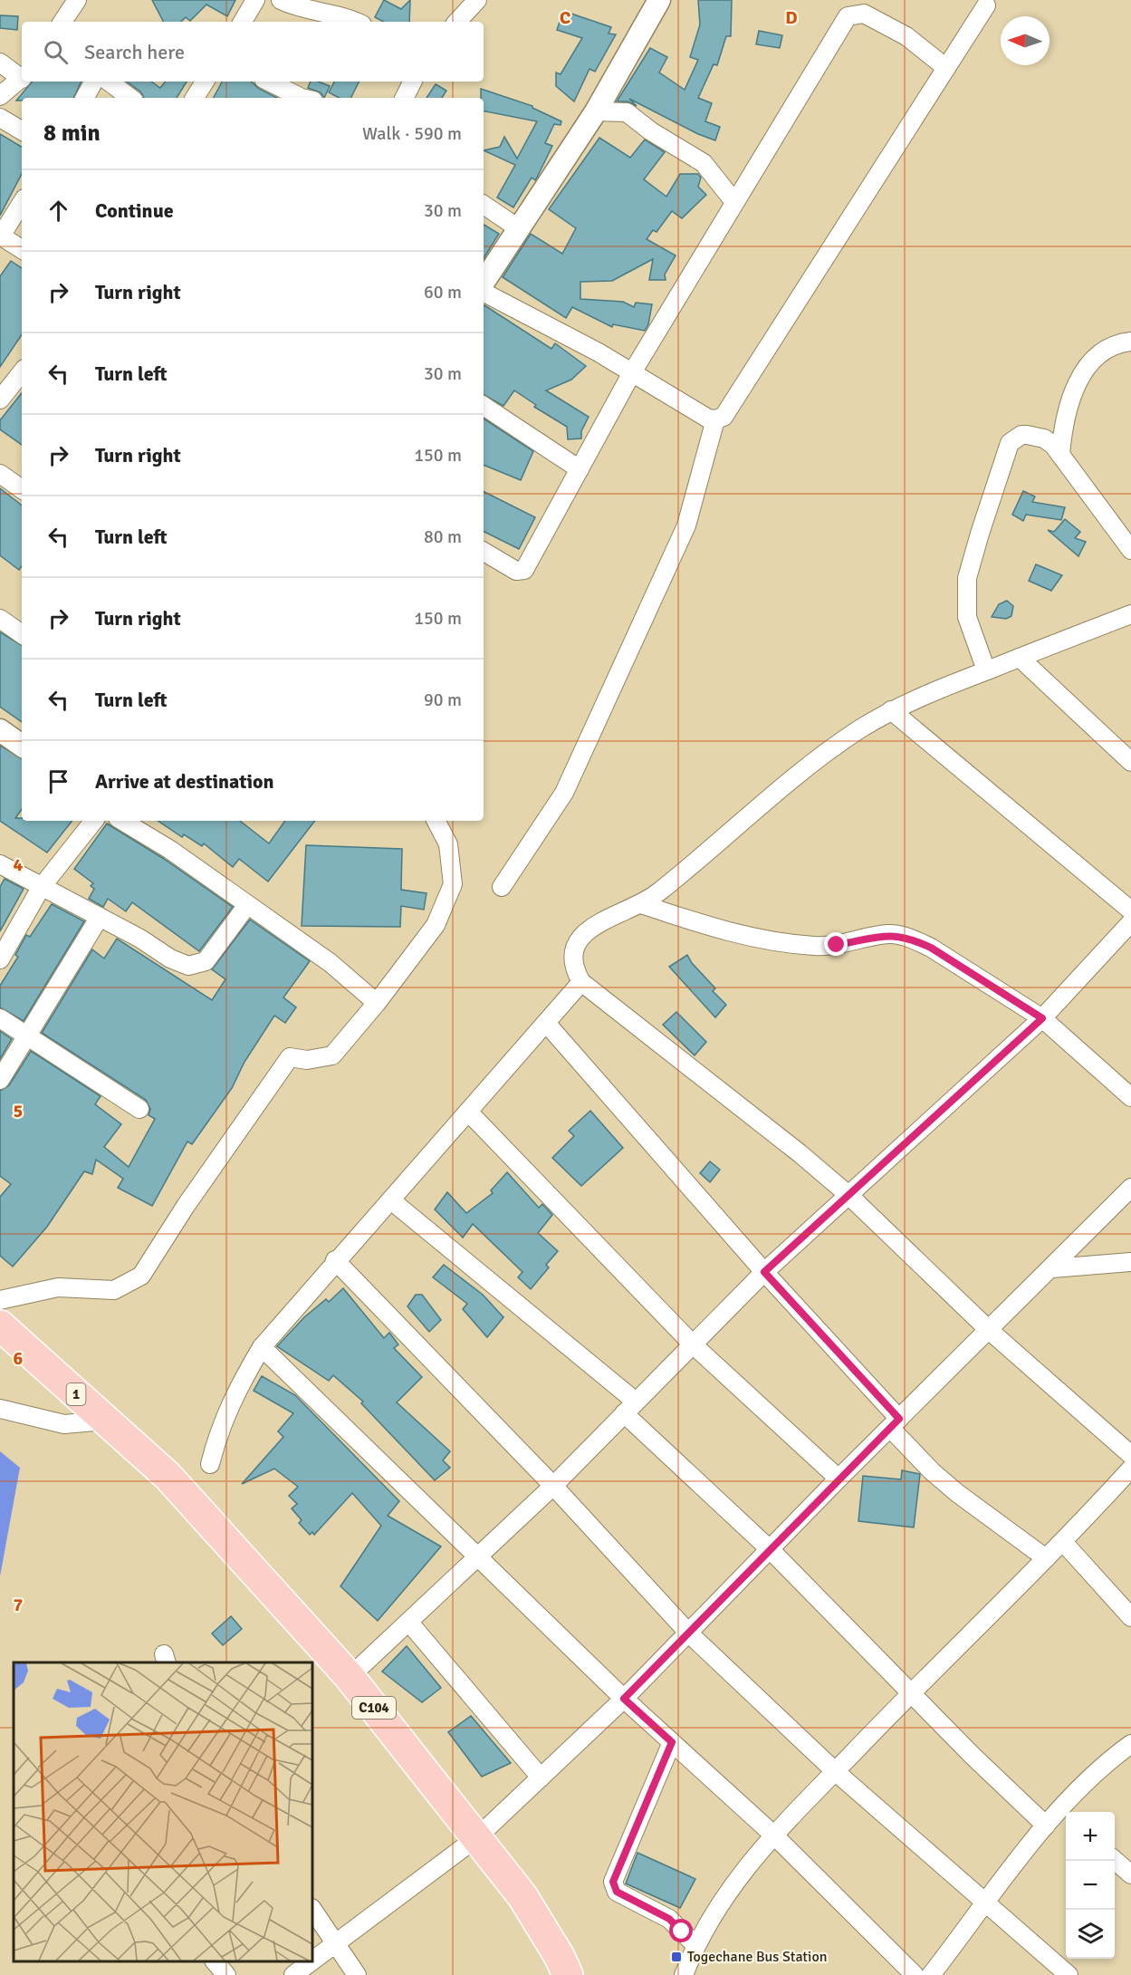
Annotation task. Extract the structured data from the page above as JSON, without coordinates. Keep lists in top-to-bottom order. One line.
{"streets":{"highway":["1","C104"]},"crossings":[["1","C104"]],"places":{"transit":["Togechane Bus Station"]},"north":"left","page":{"search":"Search here","heading":["8 min","Walk · 590 m"],"list":[["Continue","30 m"],["Turn right","60 m"],["Turn left","30 m"],["Turn right","150 m"],["Turn left","80 m"],["Turn right","150 m"],["Turn left","90 m"],"Arrive at destination"],"map_buttons":["+","−"]},"grid":{"columns":["C","D"],"rows":["4","5","6","7"]}}
